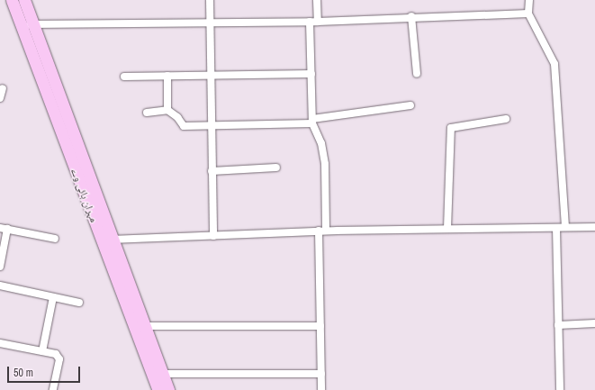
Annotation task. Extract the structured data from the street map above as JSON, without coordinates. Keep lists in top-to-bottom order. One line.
{"streets":{"main road":["مہران ہائی وے"]},"scale_bar":"50 m"}
